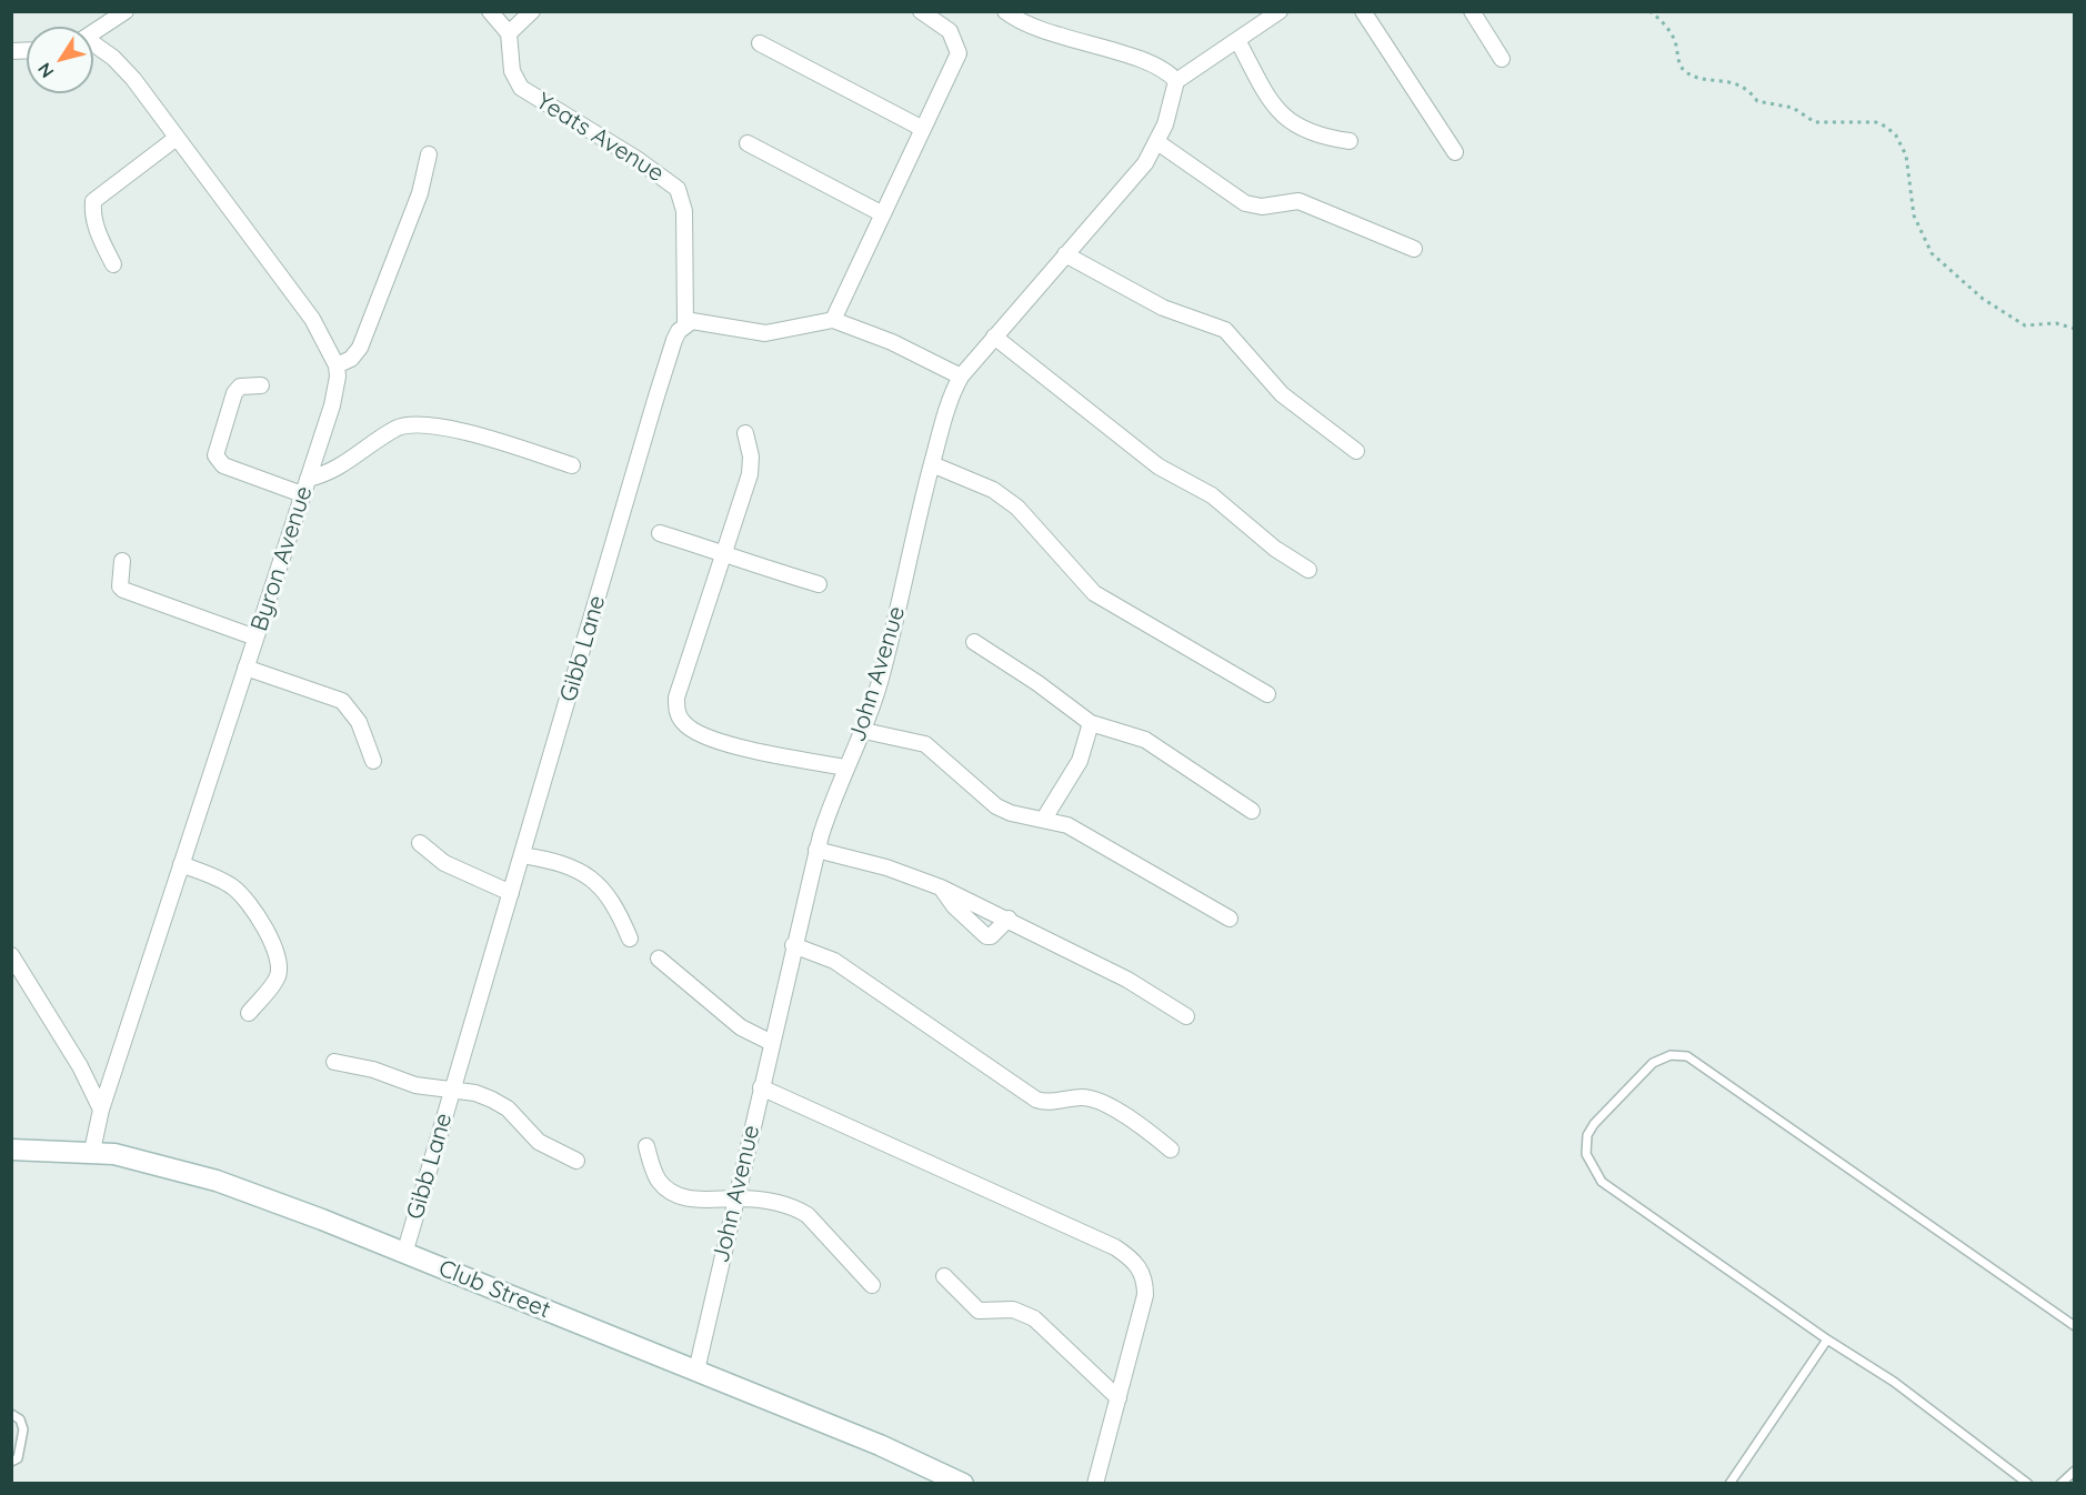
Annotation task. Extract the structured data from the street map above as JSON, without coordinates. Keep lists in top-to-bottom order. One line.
{"streets":{"main road":["Club Street"],"street":["Yeats Avenue","Byron Avenue","Gibb Lane","John Avenue"]},"crossings":[["Yeats Avenue","Gibb Lane"],["Byron Avenue","Club Street"],["Gibb Lane","Club Street"],["John Avenue","Club Street"]],"north":"bottom left"}
